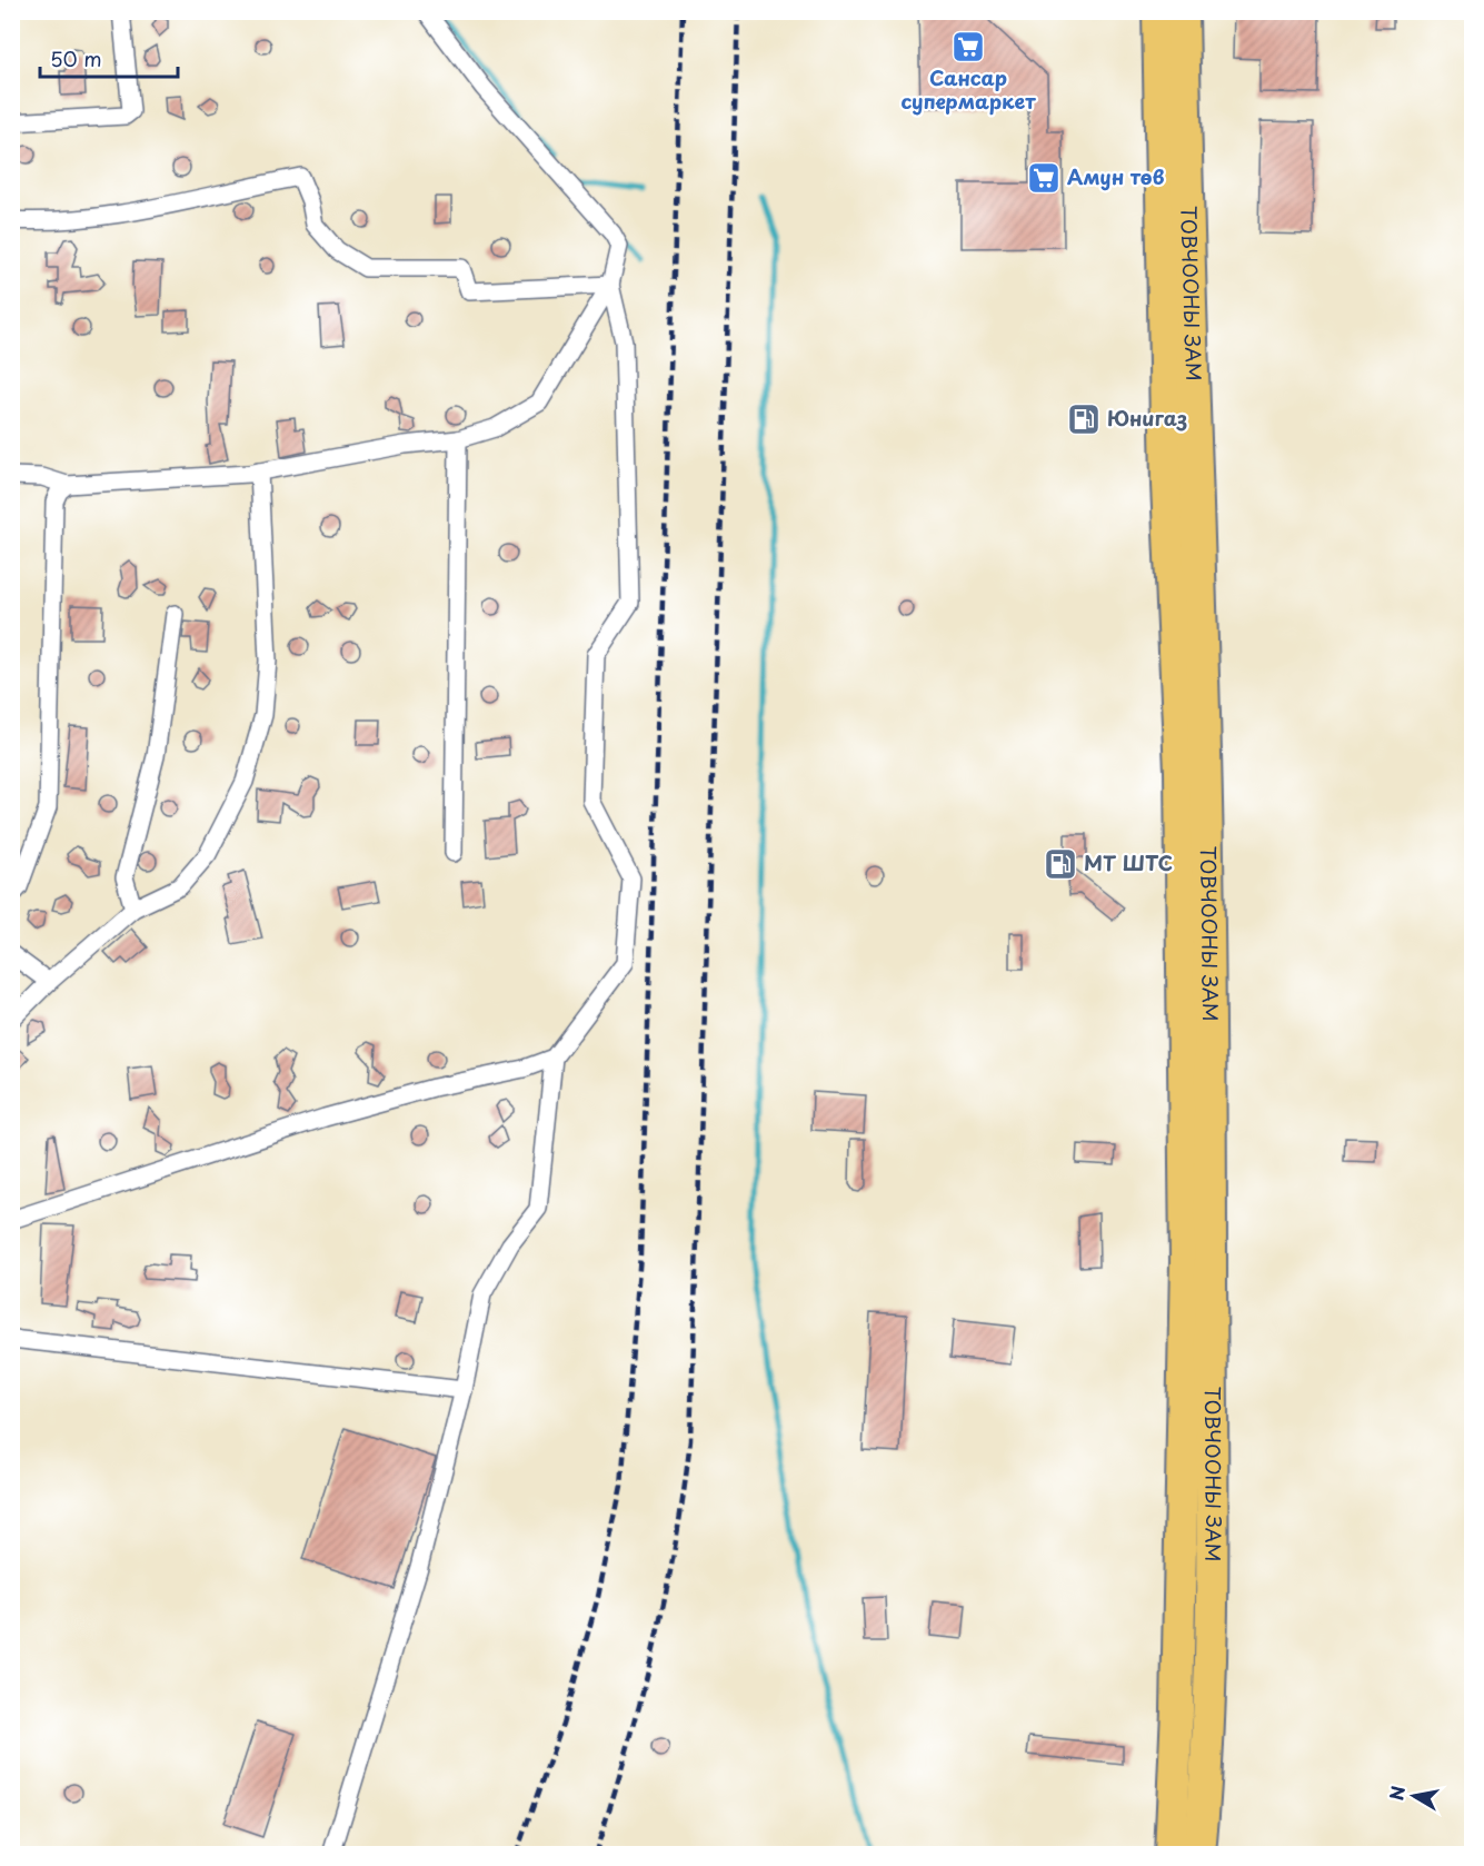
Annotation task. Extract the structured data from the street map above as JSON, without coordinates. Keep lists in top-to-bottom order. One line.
{"streets":{"highway":["ТОВЧООНЫ ЗАМ"]},"places":{"supermarket":["Сансар супермаркет","Амун төв"],"fuel station":["Юнигаз","MT ШТС"]},"scale_bar":"50 m","north":"left"}
